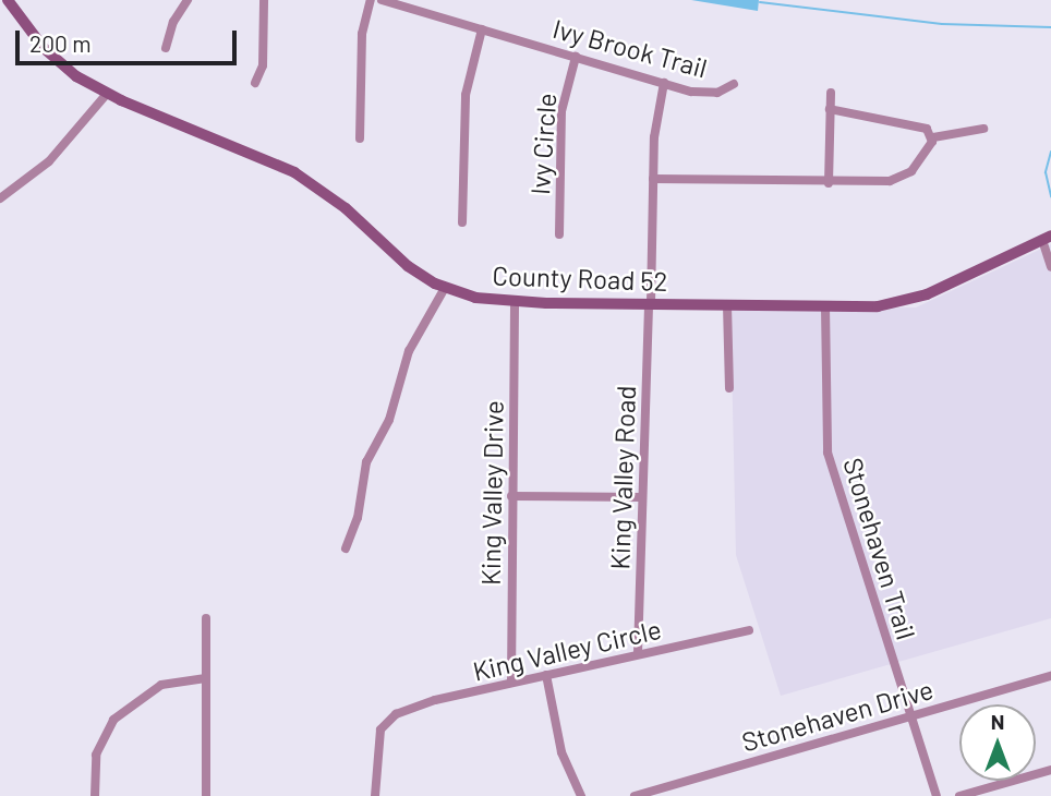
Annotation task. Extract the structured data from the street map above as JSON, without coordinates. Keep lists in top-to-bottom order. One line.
{"streets":{"street":["Ivy Brook Trail","Ivy Circle","County Road 52","King Valley Road","King Valley Drive","Stonehaven Trail","King Valley Circle","Stonehaven Drive"]},"crossings":[["Ivy Brook Trail","Ivy Circle"],["Ivy Brook Trail","King Valley Road"],["County Road 52","King Valley Road"],["County Road 52","King Valley Drive"],["County Road 52","Stonehaven Trail"],["King Valley Road","King Valley Circle"],["King Valley Drive","King Valley Circle"],["Stonehaven Trail","Stonehaven Drive"]],"scale_bar":"200 m","north":"top"}
